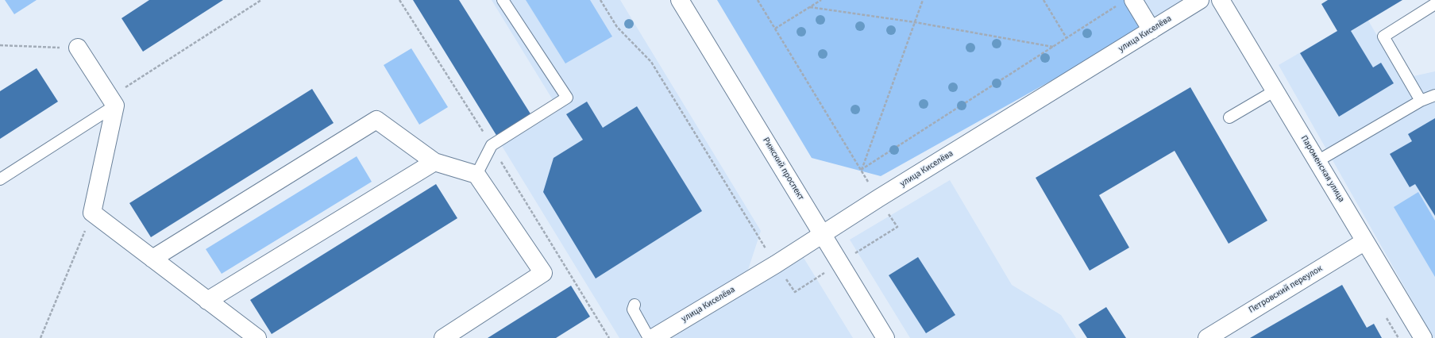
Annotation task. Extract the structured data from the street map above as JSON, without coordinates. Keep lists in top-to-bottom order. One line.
{"streets":{"street":["улица Киселёва","Рижский проспект","Пароменская улица","Петровский переулок"]},"crossings":[["улица Киселёва","Рижский проспект"],["Пароменская улица","Петровский переулок"]]}
